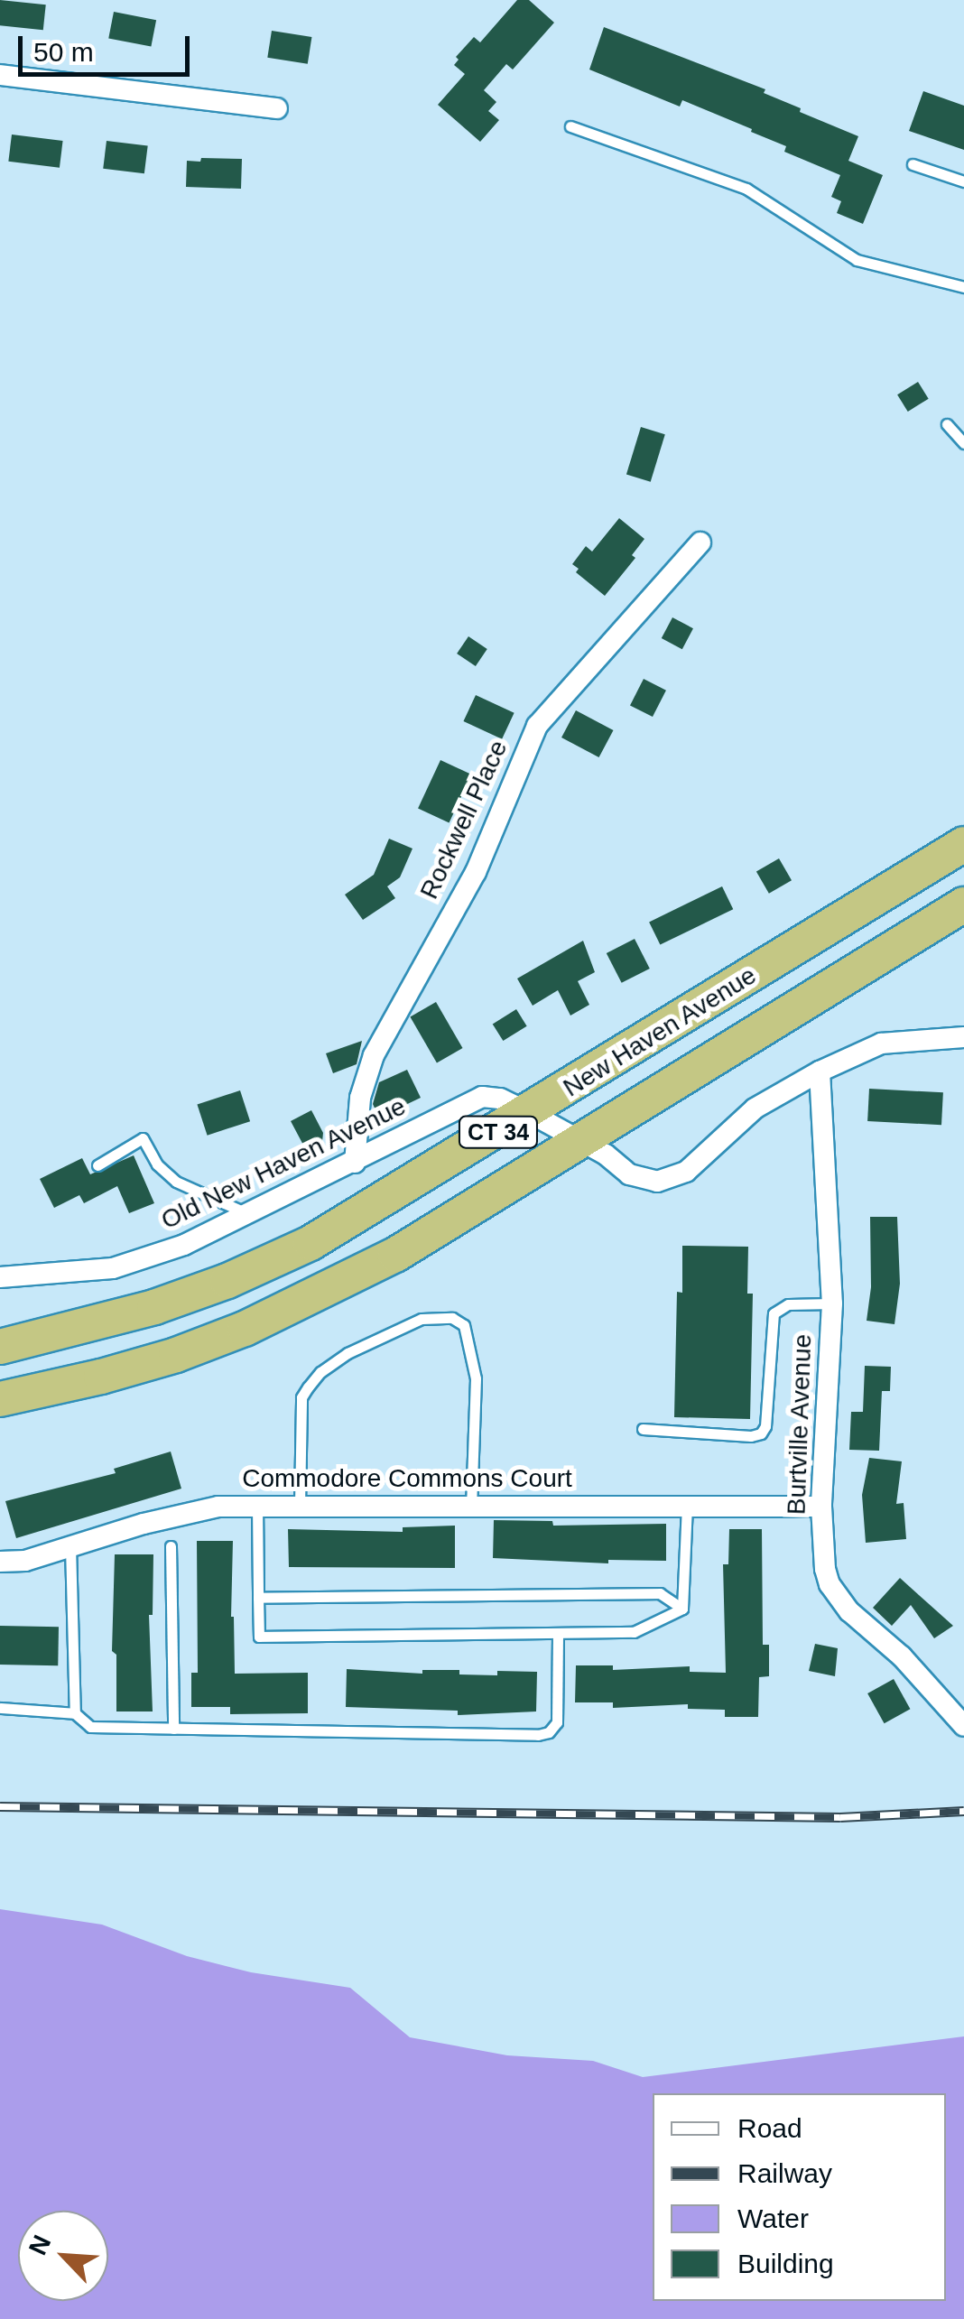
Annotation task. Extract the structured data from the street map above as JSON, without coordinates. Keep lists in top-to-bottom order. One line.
{"streets":{"highway":["New Haven Avenue","CT 34"],"street":["Rockwell Place","Old New Haven Avenue","Burtville Avenue","Commodore Commons Court"]},"crossings":[["Rockwell Place","Old New Haven Avenue"],["New Haven Avenue","Old New Haven Avenue"],["Old New Haven Avenue","Burtville Avenue"],["Burtville Avenue","Commodore Commons Court"]],"legend":["Road","Railway","Water","Building"],"scale_bar":"50 m","north":"top left"}
